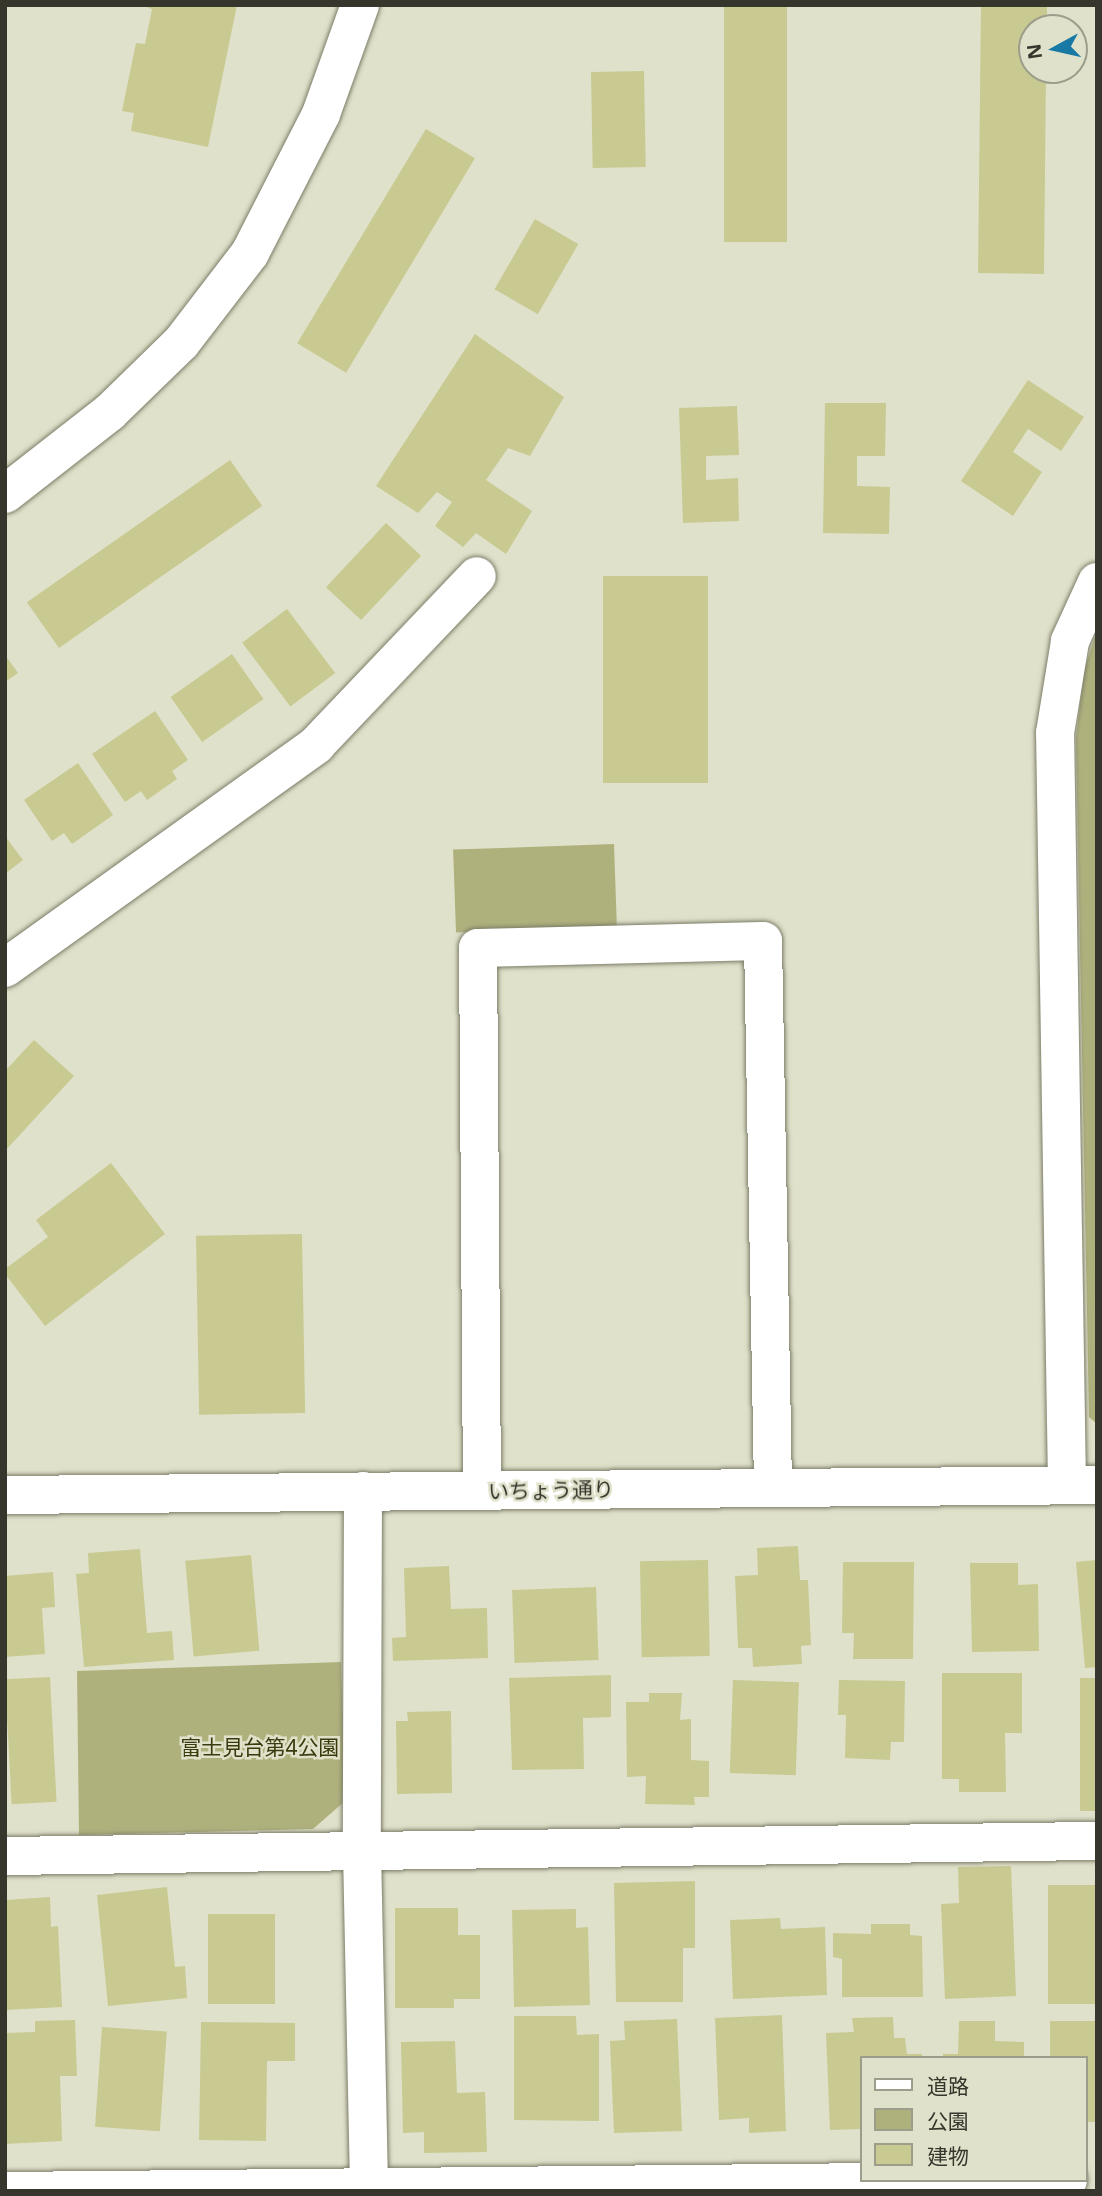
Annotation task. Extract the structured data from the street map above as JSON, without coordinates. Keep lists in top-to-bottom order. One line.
{"streets":{"street":["いちょう通り"]},"parks":["富士見台第4公園"],"legend":["道路","公園","建物"],"north":"left"}
